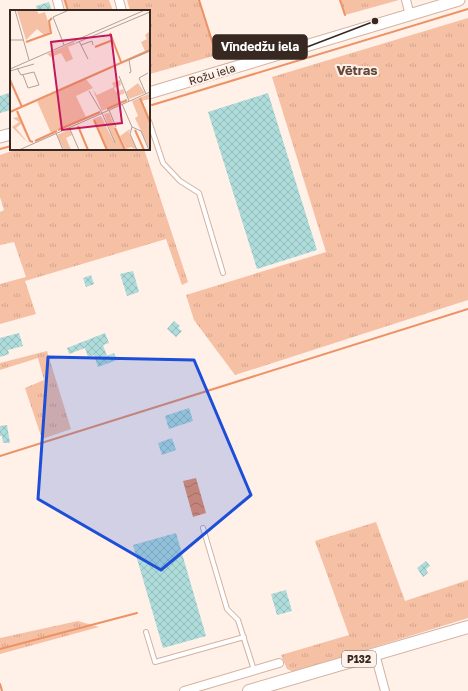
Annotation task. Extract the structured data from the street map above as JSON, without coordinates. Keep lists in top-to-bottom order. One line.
{"streets":{"main road":["P132"],"street":["Rožu iela"]},"districts":["Vētras"],"places":["Vīndedžu iela"]}
